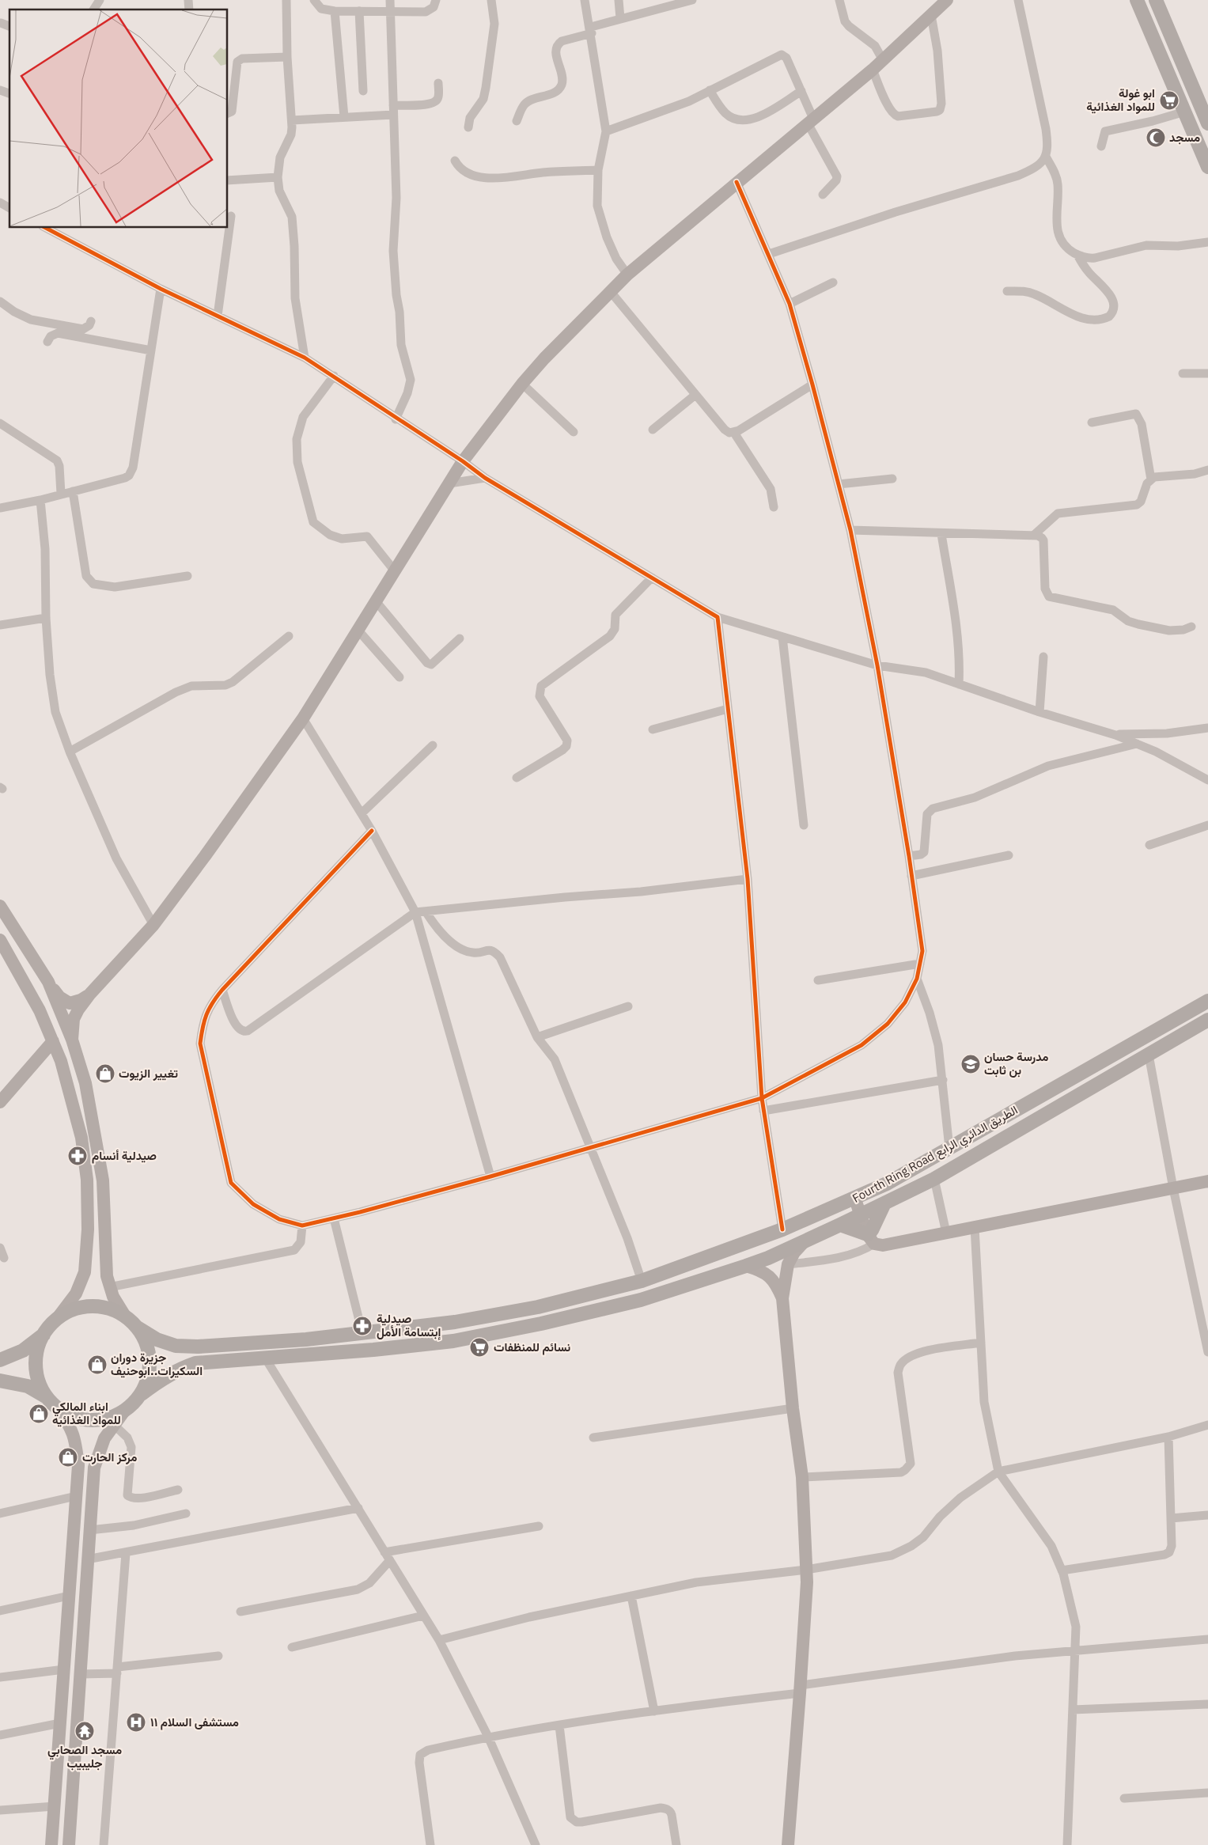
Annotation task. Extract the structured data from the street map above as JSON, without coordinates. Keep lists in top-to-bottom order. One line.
{"streets":{"main road":["Fourth Ring Road الطريق الدائري الرابع"]},"places":{"supermarket":["ابو غولة للمواد الغذائية","نسائم للمنظفات"],"mosque":["مسجد"],"school or university":["مدرسة حسان بن ثابت"],"shop":["تغيير الزيوت","جزيرة دوران السكيرات..ابوحنيف","ابناء المالكي للمواد الغذائيه","مركز الحارت"],"pharmacy":["صيدلية أنسام","صيدلية إبتسامة الأمل"],"hospital":["مستشفى السلام ١١"],"temple":["مسجد الصحابي جليبيب"]}}
